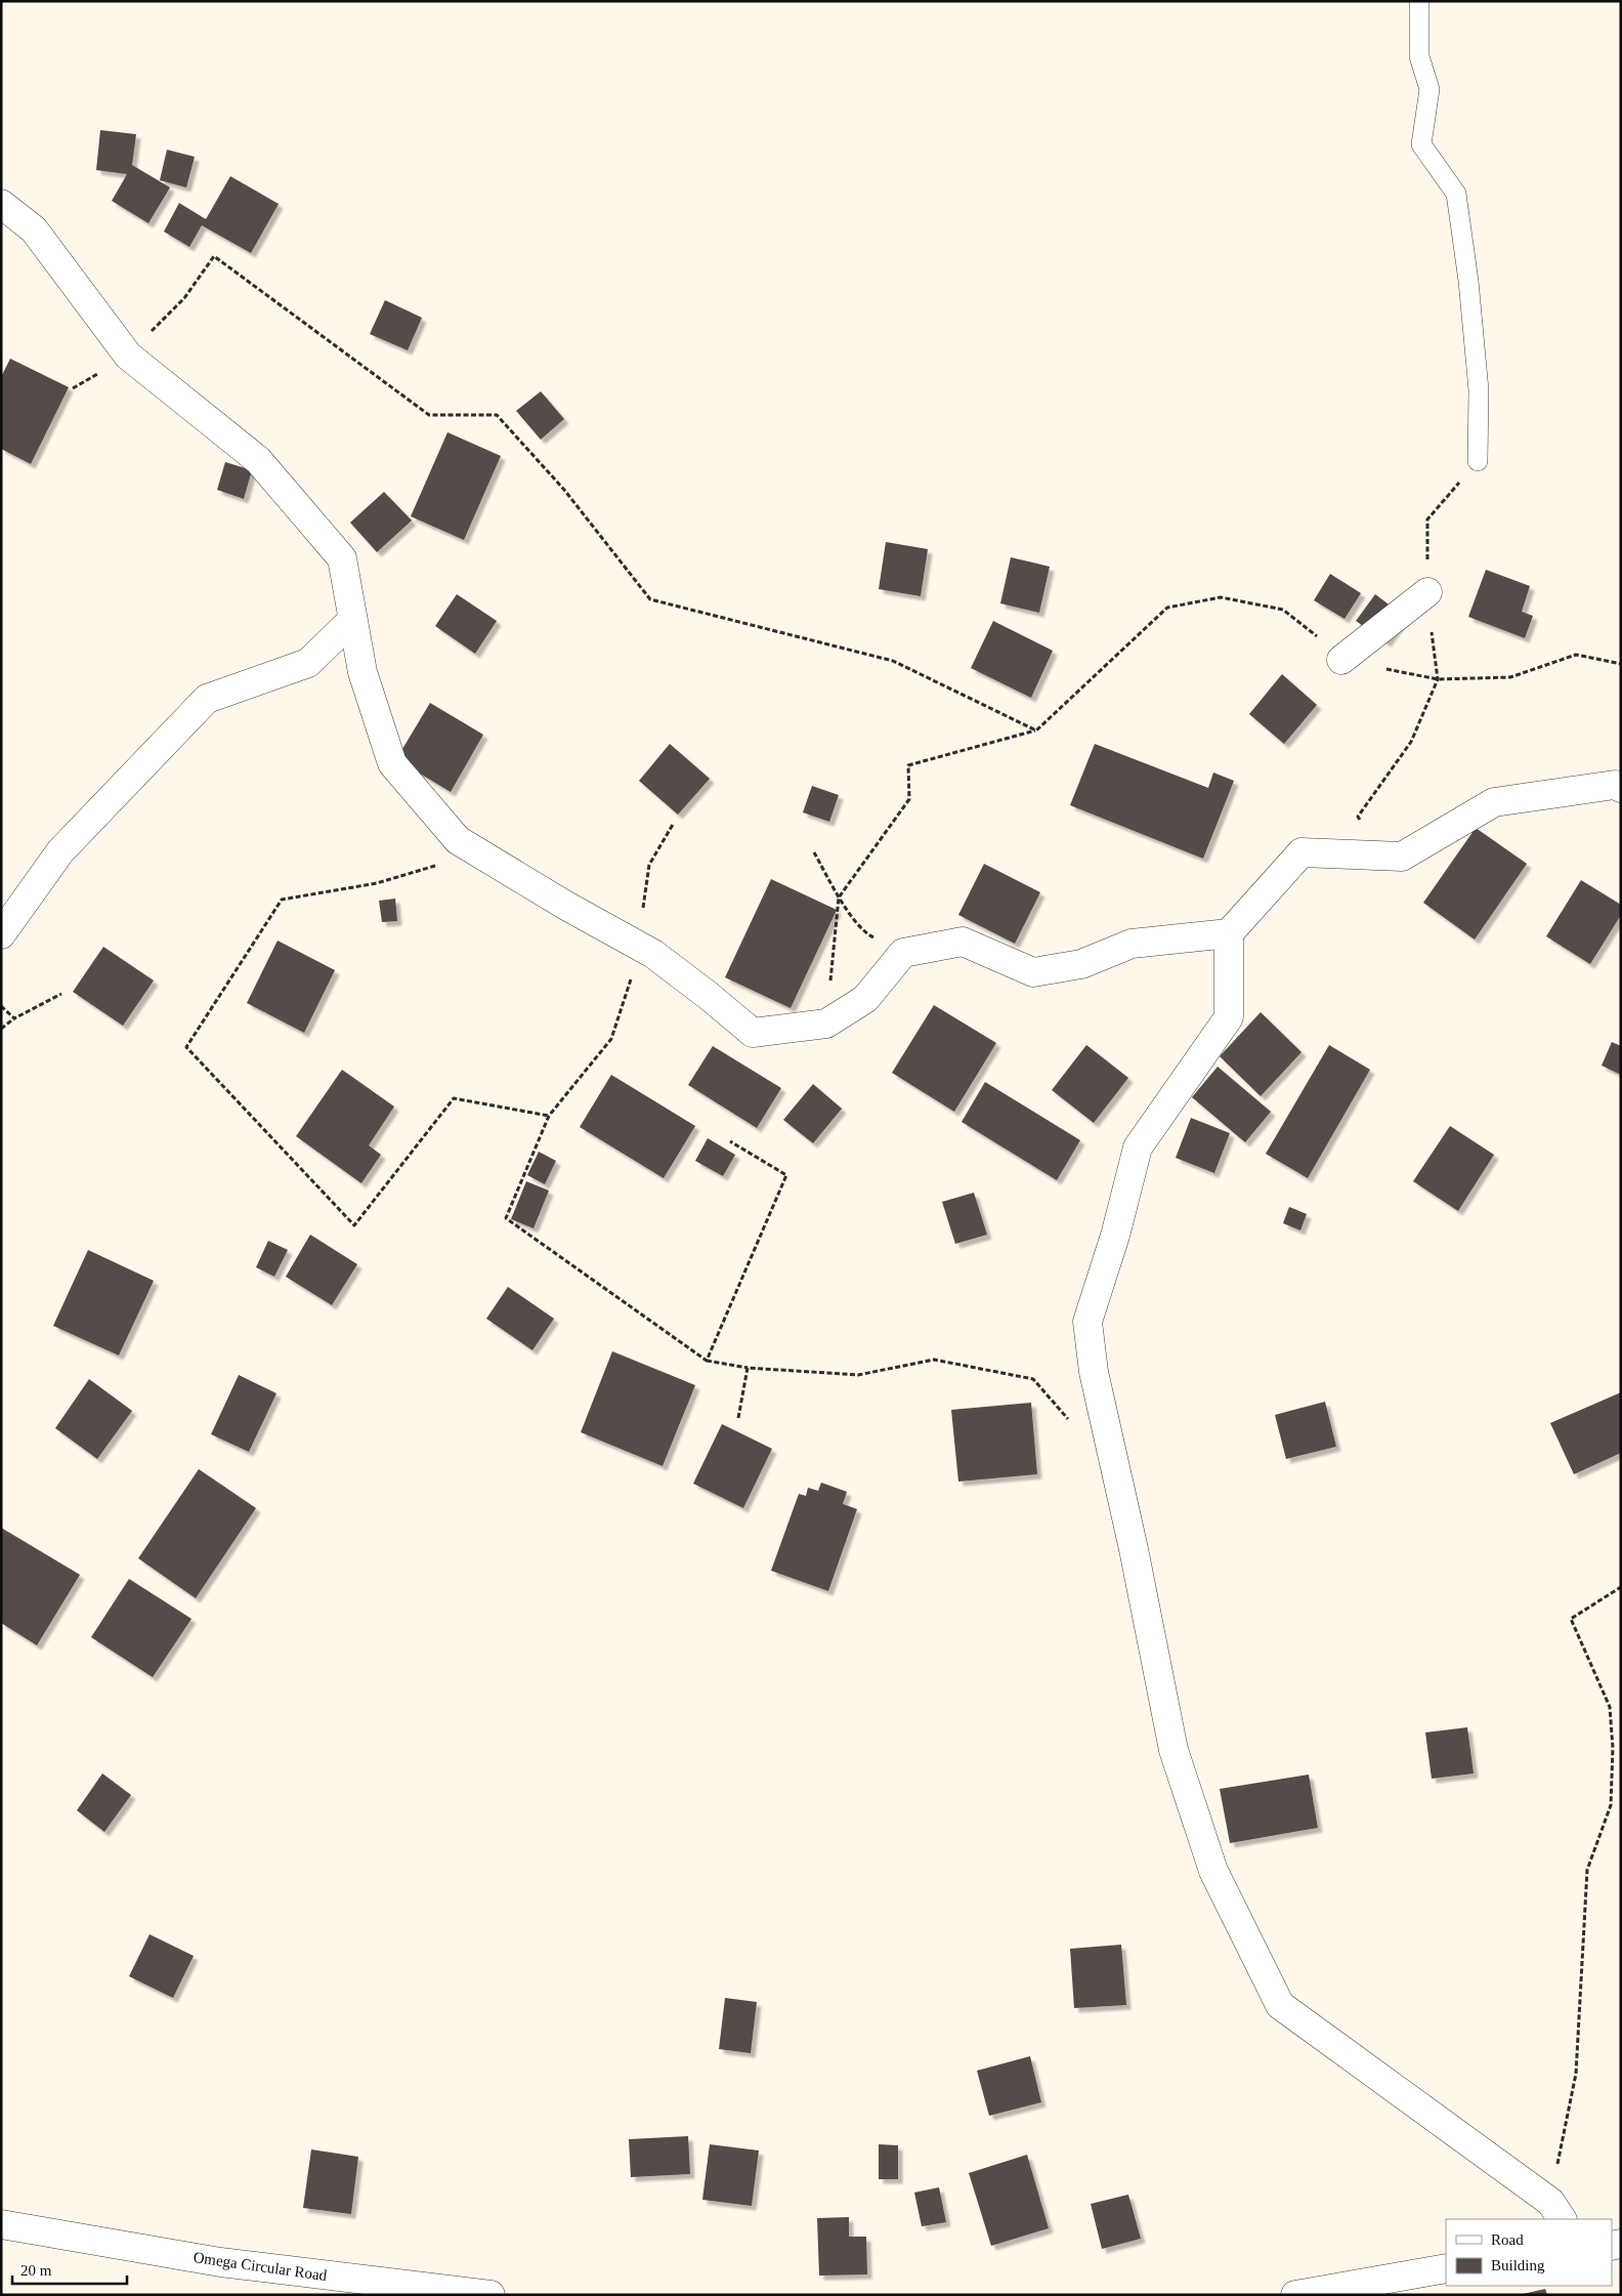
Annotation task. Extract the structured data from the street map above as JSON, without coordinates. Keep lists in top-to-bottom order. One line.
{"streets":{"street":["Omega Circular Road"]},"legend":["Road","Building"],"scale_bar":"20 m"}
